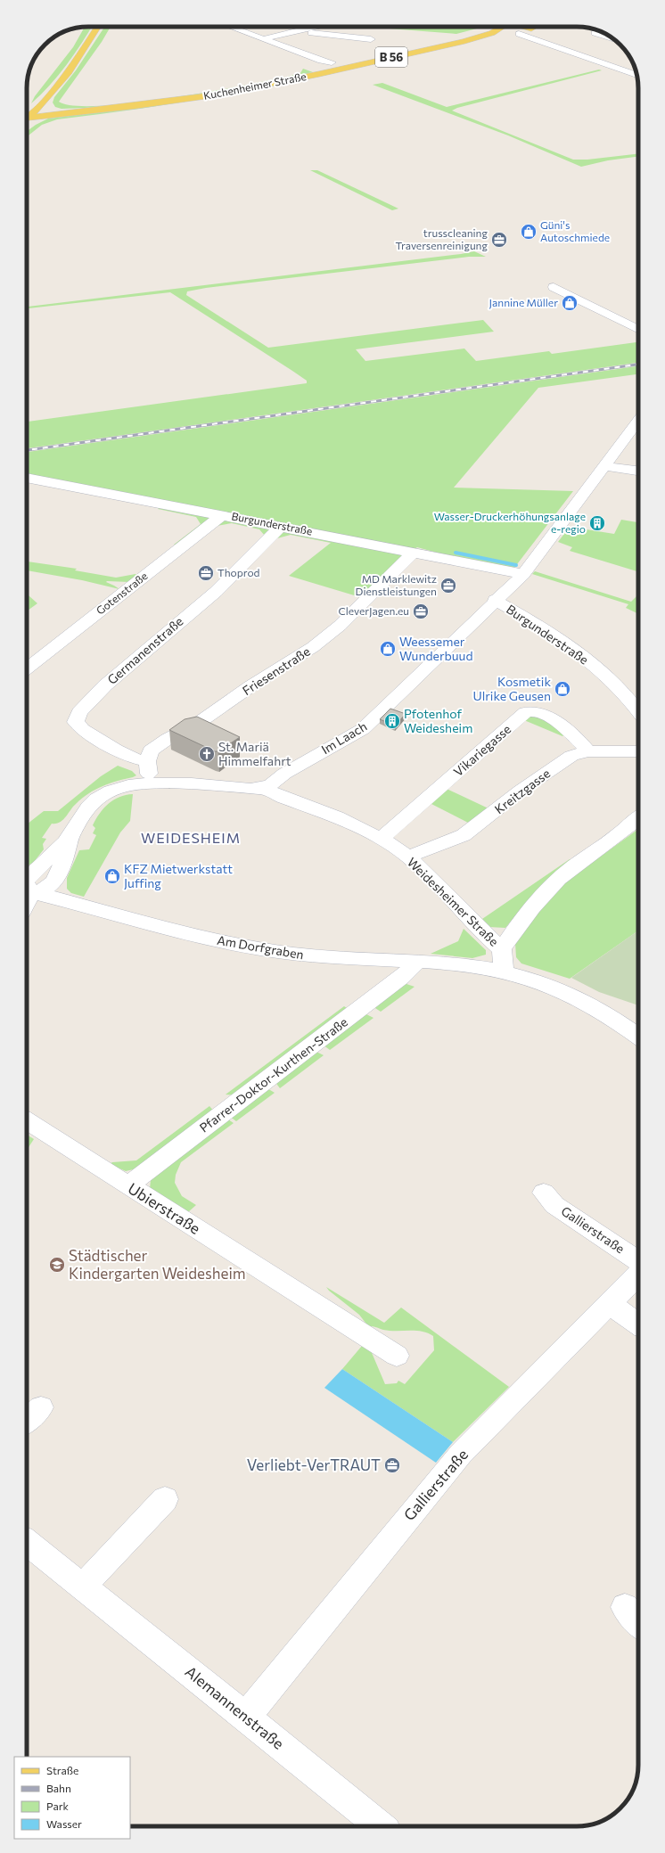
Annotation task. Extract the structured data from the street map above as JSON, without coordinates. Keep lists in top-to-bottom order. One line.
{"streets":{"main road":["B 56","Kuchenheimer Straße"],"street":["Burgunderstraße","Gotenstraße","Germanenstraße","Friesenstraße","Im Laach","Vikariegasse","Kreitzgasse","Weidesheimer Straße","Am Dorfgraben","Pfarrer-Doktor-Kurthen-Straße","Ubierstraße","Gallierstraße","Alemannenstraße"]},"crossings":[["B 56","Kuchenheimer Straße"],["Burgunderstraße","Gotenstraße"],["Burgunderstraße","Germanenstraße"],["Burgunderstraße","Friesenstraße"],["Burgunderstraße","Im Laach"],["Germanenstraße","Friesenstraße"],["Im Laach","Weidesheimer Straße"],["Vikariegasse","Kreitzgasse"],["Vikariegasse","Weidesheimer Straße"],["Kreitzgasse","Weidesheimer Straße"],["Weidesheimer Straße","Am Dorfgraben"],["Am Dorfgraben","Pfarrer-Doktor-Kurthen-Straße"],["Pfarrer-Doktor-Kurthen-Straße","Ubierstraße"],["Gallierstraße","Alemannenstraße"]],"districts":["WEIDESHEIM"],"places":{"shop":["Güni's Autoschmiede","Jannine Müller","Weessemer Wunderbuud","Kosmetik Ulrike Geusen","KFZ Mietwerkstatt Juffing"],"office":["trusscleaning Traversenreinigung","Thoprod","MD Marklewitz Dienstleistungen","CleverJagen.eu","Verliebt-VerTRAUT"],"building":["Wasser-Druckerhöhungsanlage e-regio","Pfotenhof Weidesheim"],"church":["St. Mariä Himmelfahrt"],"school or university":["Städtischer Kindergarten Weidesheim"]},"legend":["Straße","Bahn","Park","Wasser"]}
